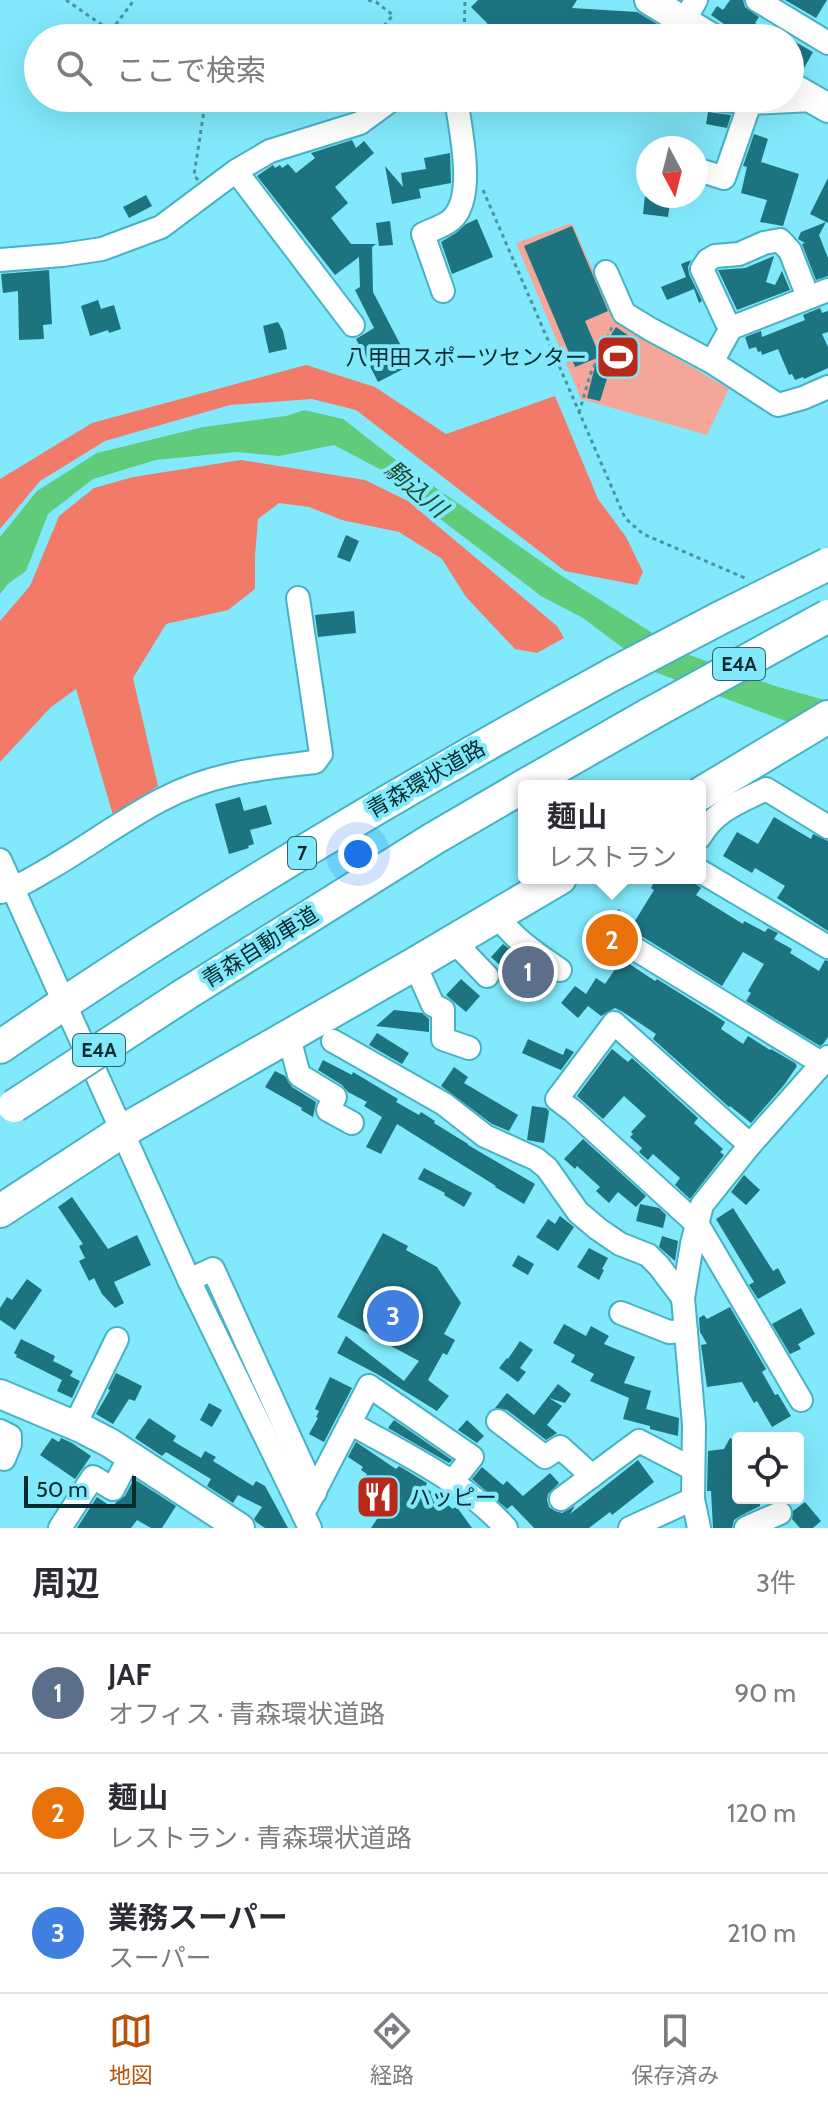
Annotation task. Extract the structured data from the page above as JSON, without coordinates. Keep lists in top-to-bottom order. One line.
{"streets":{"highway":["E4A","青森環状道路","7","青森自動車道"]},"water":["駒込川"],"places":{"sports":["八甲田スポーツセンター"],"restaurant":["ハッピー"]},"scale_bar":"50 m","north":"bottom","page":{"search":"ここで検索","popup":["麺山","レストラン"],"pins":["2","1","3"],"scale":"50 m","heading":["周辺","3件"],"list":[{"mark":"1","name":"JAF","note":"オフィス · 青森環状道路","value":"90 m"},{"mark":"2","name":"麺山","note":"レストラン · 青森環状道路","value":"120 m"},{"mark":"3","name":"業務スーパー","note":"スーパー","value":"210 m"}],"nav":["地図","経路","保存済み"]}}
